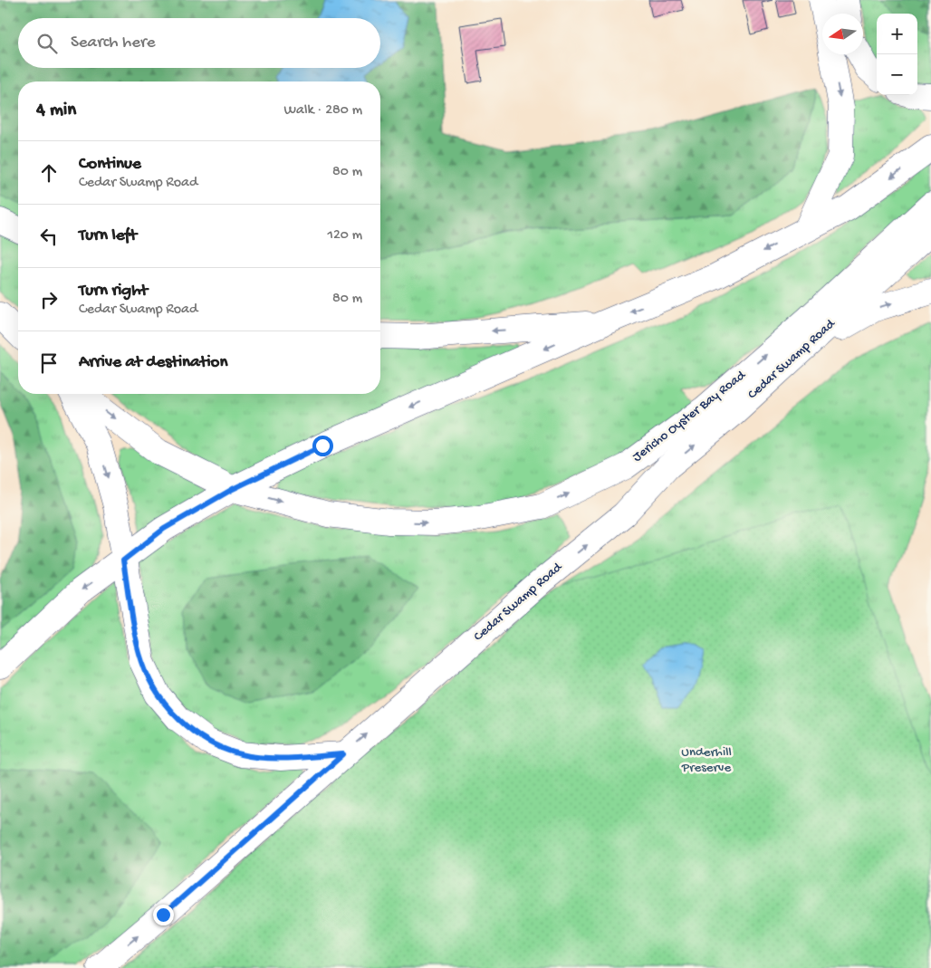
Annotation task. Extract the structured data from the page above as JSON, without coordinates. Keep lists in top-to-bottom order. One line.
{"streets":{"main road":["Cedar Swamp Road","Jericho Oyster Bay Road"]},"parks":["Underhill Preserve"],"north":"left","page":{"map_buttons":["+","−"],"search":"Search here","heading":["4 min","Walk · 280 m"],"list":[["Continue","Cedar Swamp Road","80 m"],["Turn left","120 m"],["Turn right","Cedar Swamp Road","80 m"],"Arrive at destination"]}}
